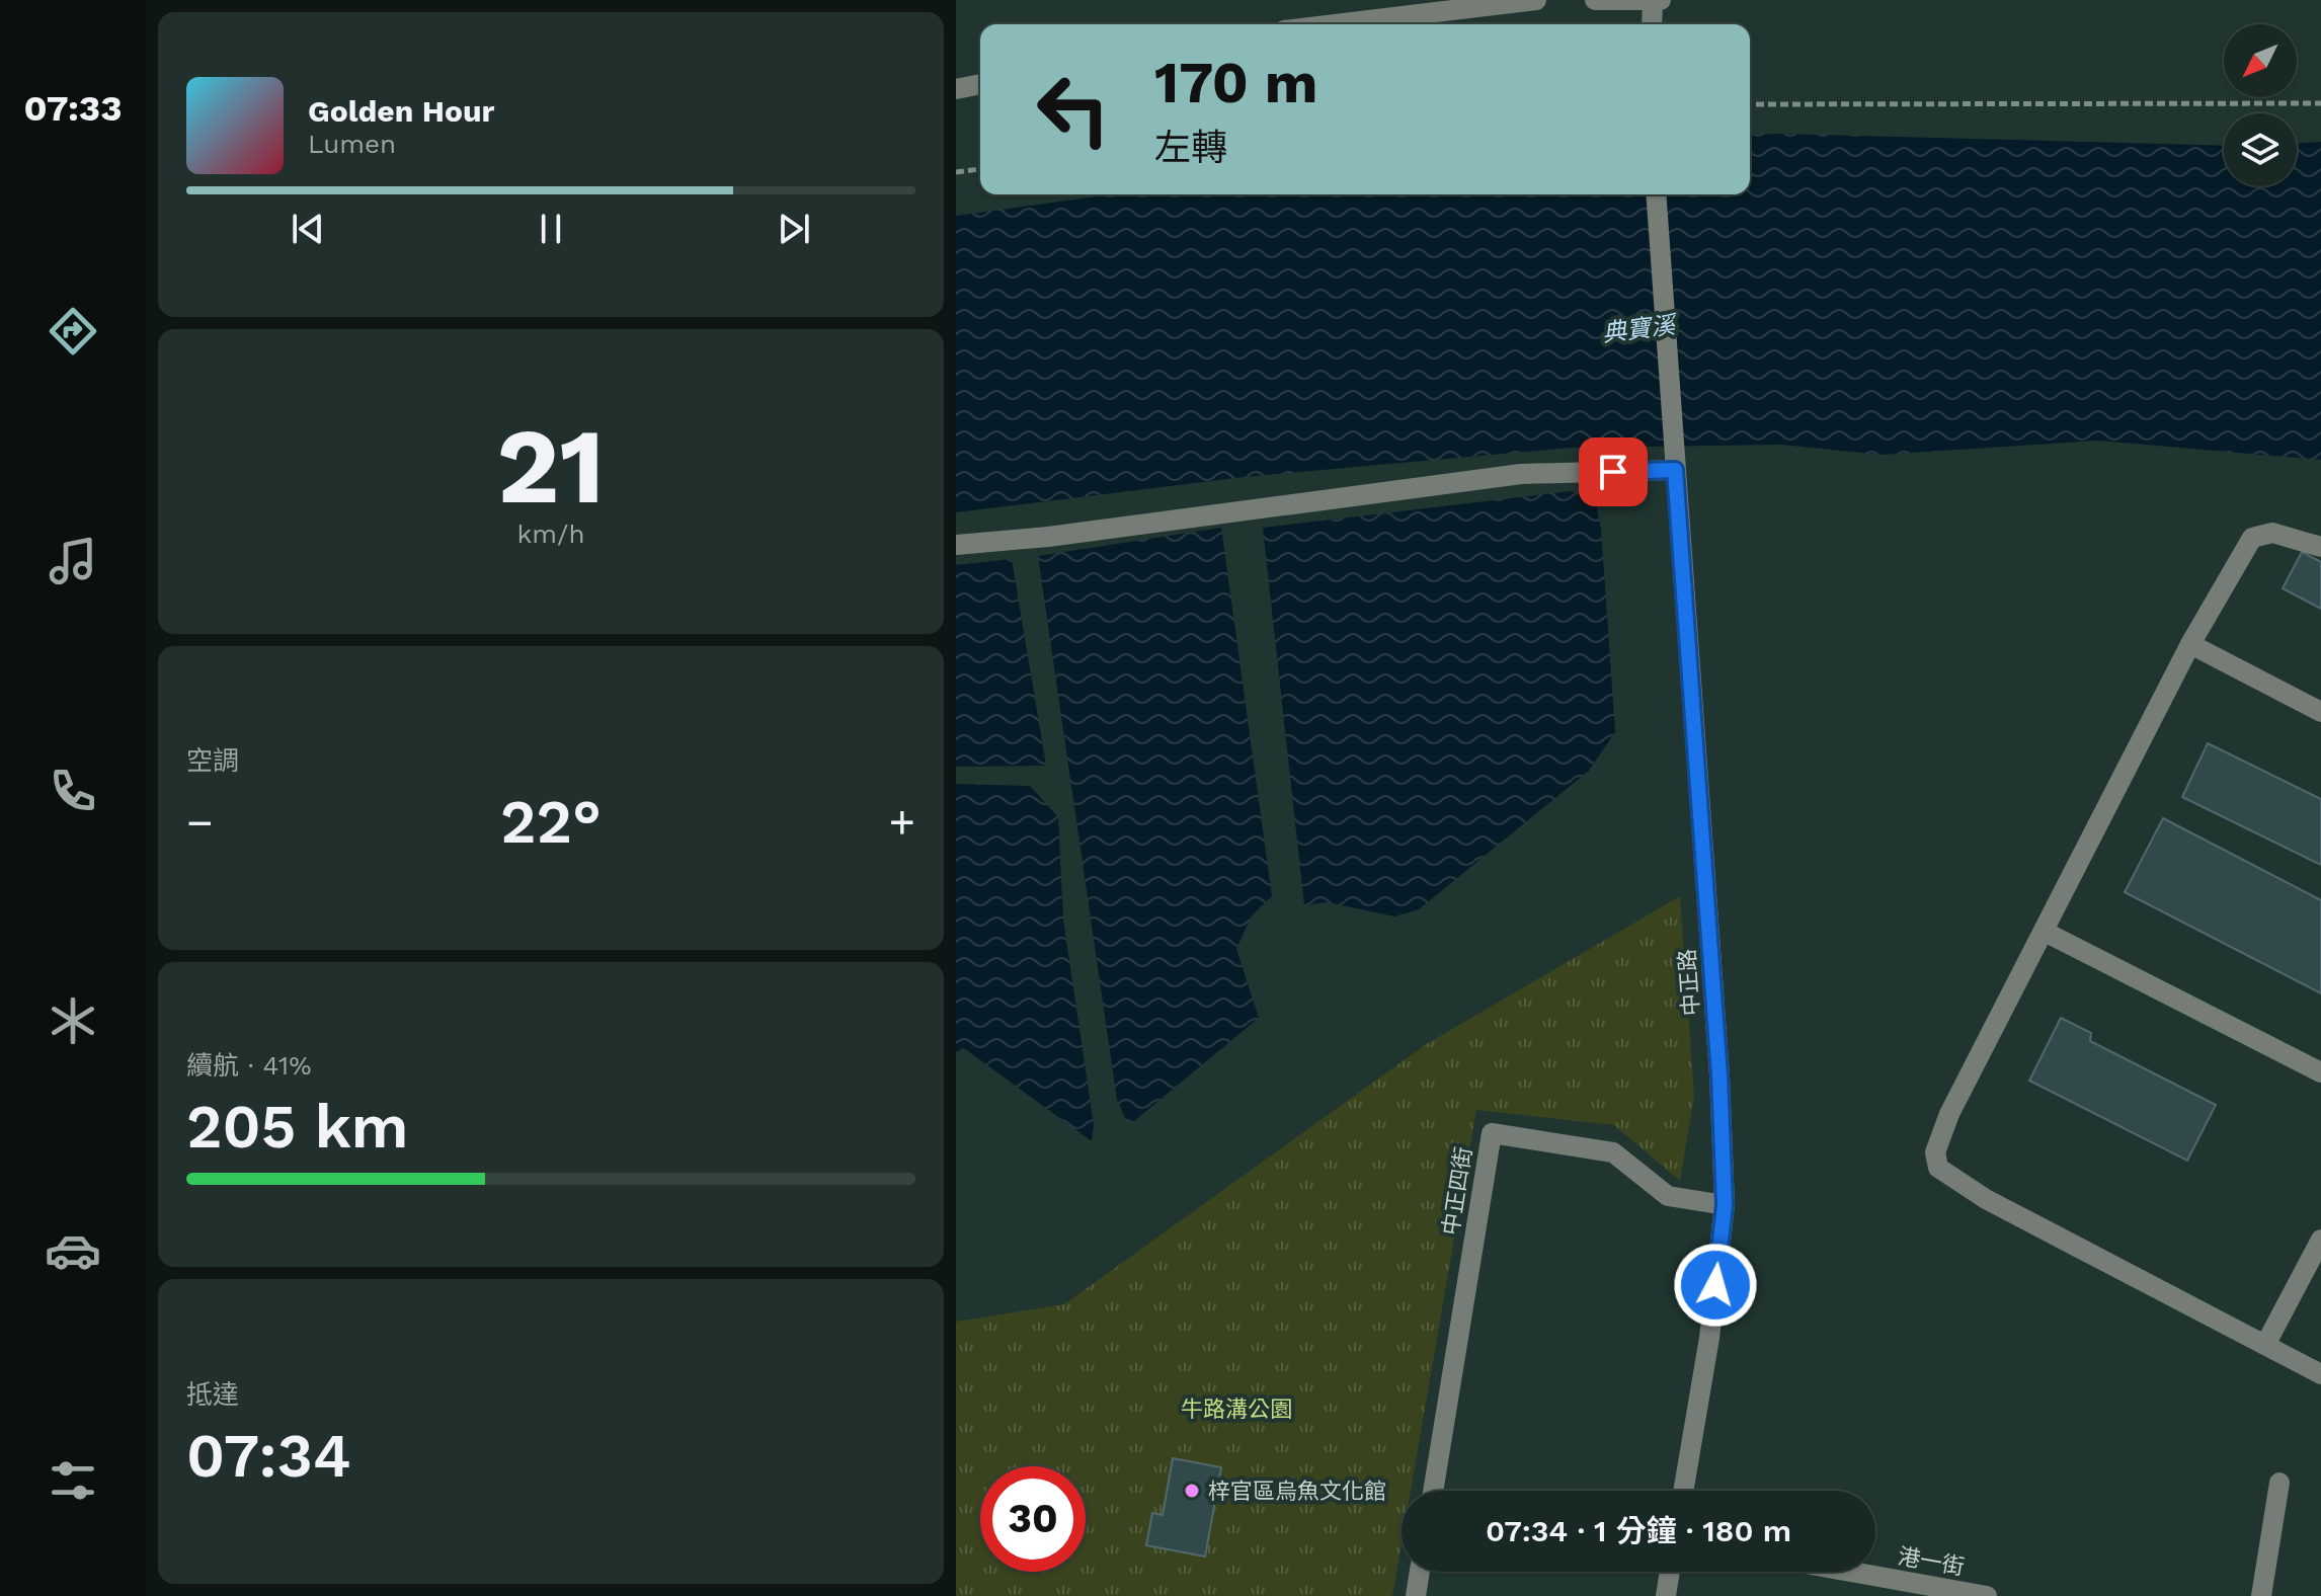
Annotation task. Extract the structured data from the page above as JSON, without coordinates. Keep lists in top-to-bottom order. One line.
{"streets":{"street":["中正路","中正四街","港一街"]},"crossings":[["中正路","中正四街"]],"water":["典寶溪"],"parks":["牛路溝公園"],"places":["梓官區烏魚文化館"],"north":"bottom left","page":{"tabs":"07:33","turn":["170 m","左轉"],"song":["Golden Hour","Lumen"],"tile":[["21","km/h"],"空調",["續航 · 41%","205 km"],["抵達","07:34"]],"heat":["−","22°","+"],"limit":"30","trip":"07:34 · 1 分鐘 · 180 m"}}
